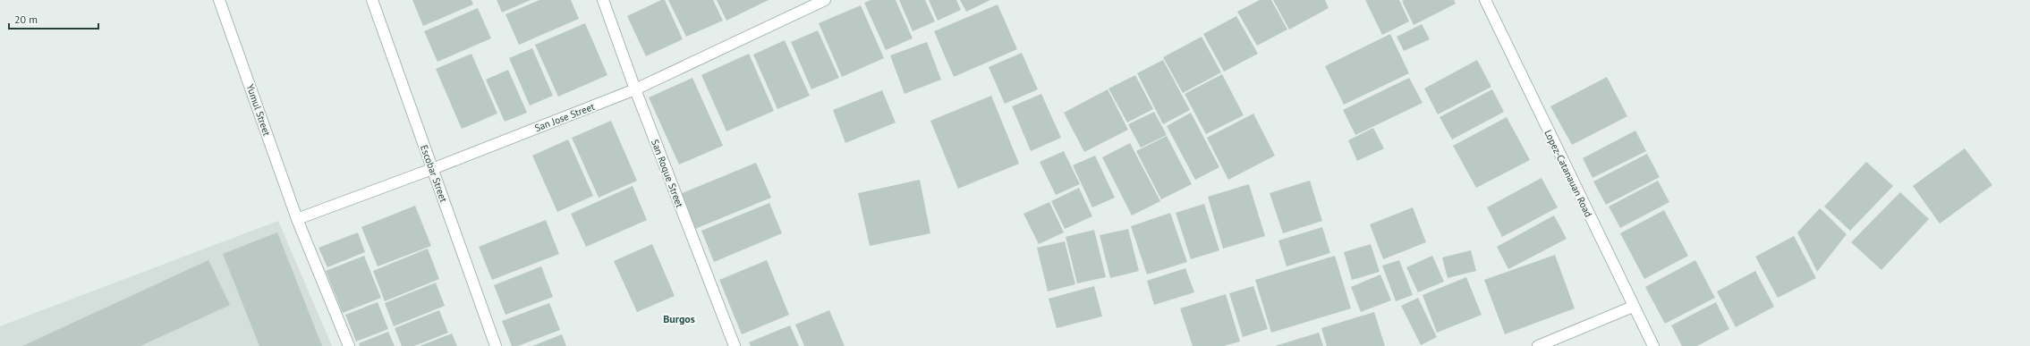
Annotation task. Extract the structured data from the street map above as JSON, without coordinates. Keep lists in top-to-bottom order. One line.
{"streets":{"street":["Yumul Street","San Jose Street","Escobar Street","San Roque Street","Lopez-Catanauan Road"]},"crossings":[["Yumul Street","San Jose Street"],["San Jose Street","Escobar Street"],["San Jose Street","San Roque Street"]],"districts":["Burgos"],"scale_bar":"20 m"}
